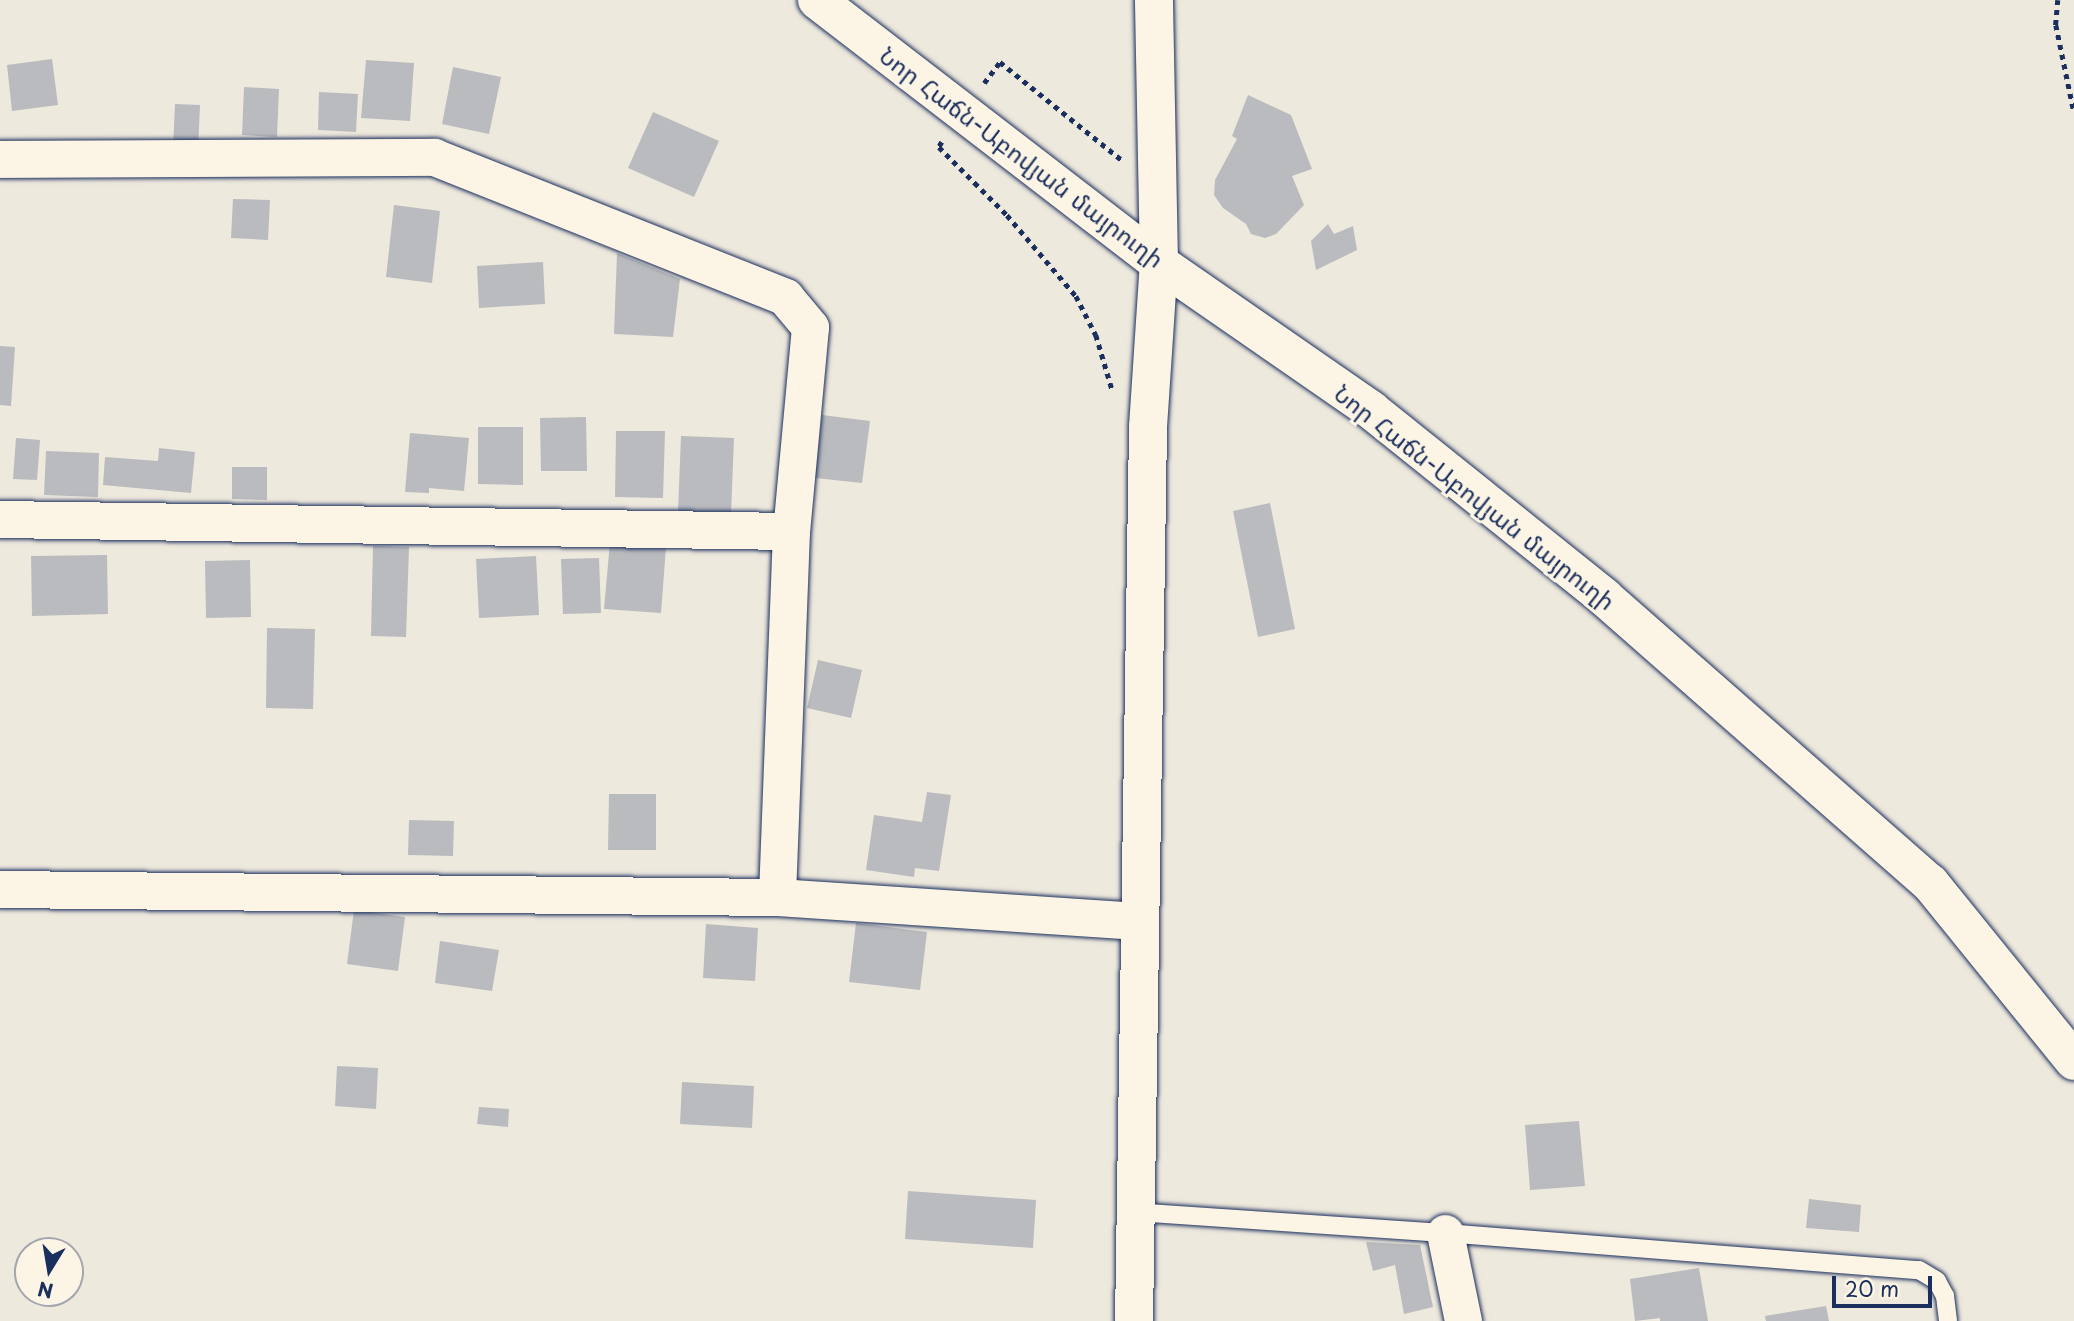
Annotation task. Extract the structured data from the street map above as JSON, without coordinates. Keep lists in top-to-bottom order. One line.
{"streets":{"main road":["Նոր Հաճն-Աբովյան մայրուղի"]},"scale_bar":"20 m","north":"bottom"}
